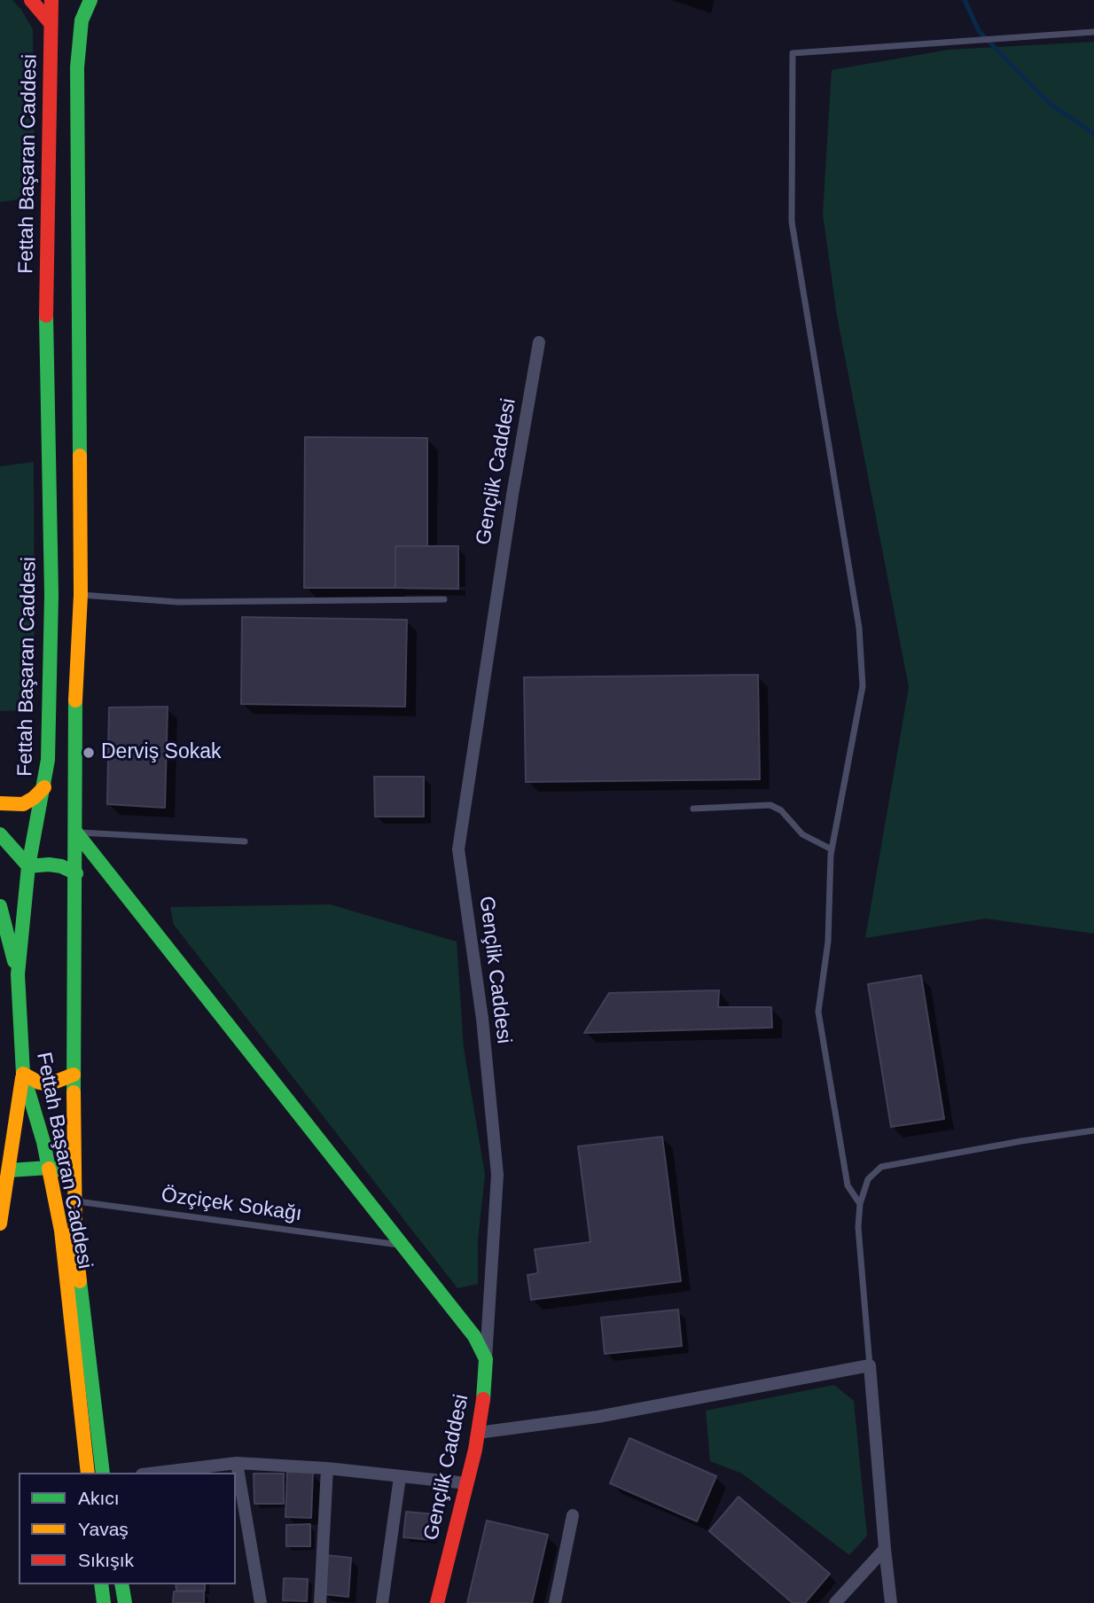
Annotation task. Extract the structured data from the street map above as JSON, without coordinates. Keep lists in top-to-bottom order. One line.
{"streets":{"main road":["Fettah Başaran Caddesi","Gençlik Caddesi"],"lane":["Özçiçek Sokağı"]},"crossings":[["Fettah Başaran Caddesi","Özçiçek Sokağı"]],"places":["Derviş Sokak"],"legend":["Akıcı","Yavaş","Sıkışık"]}
